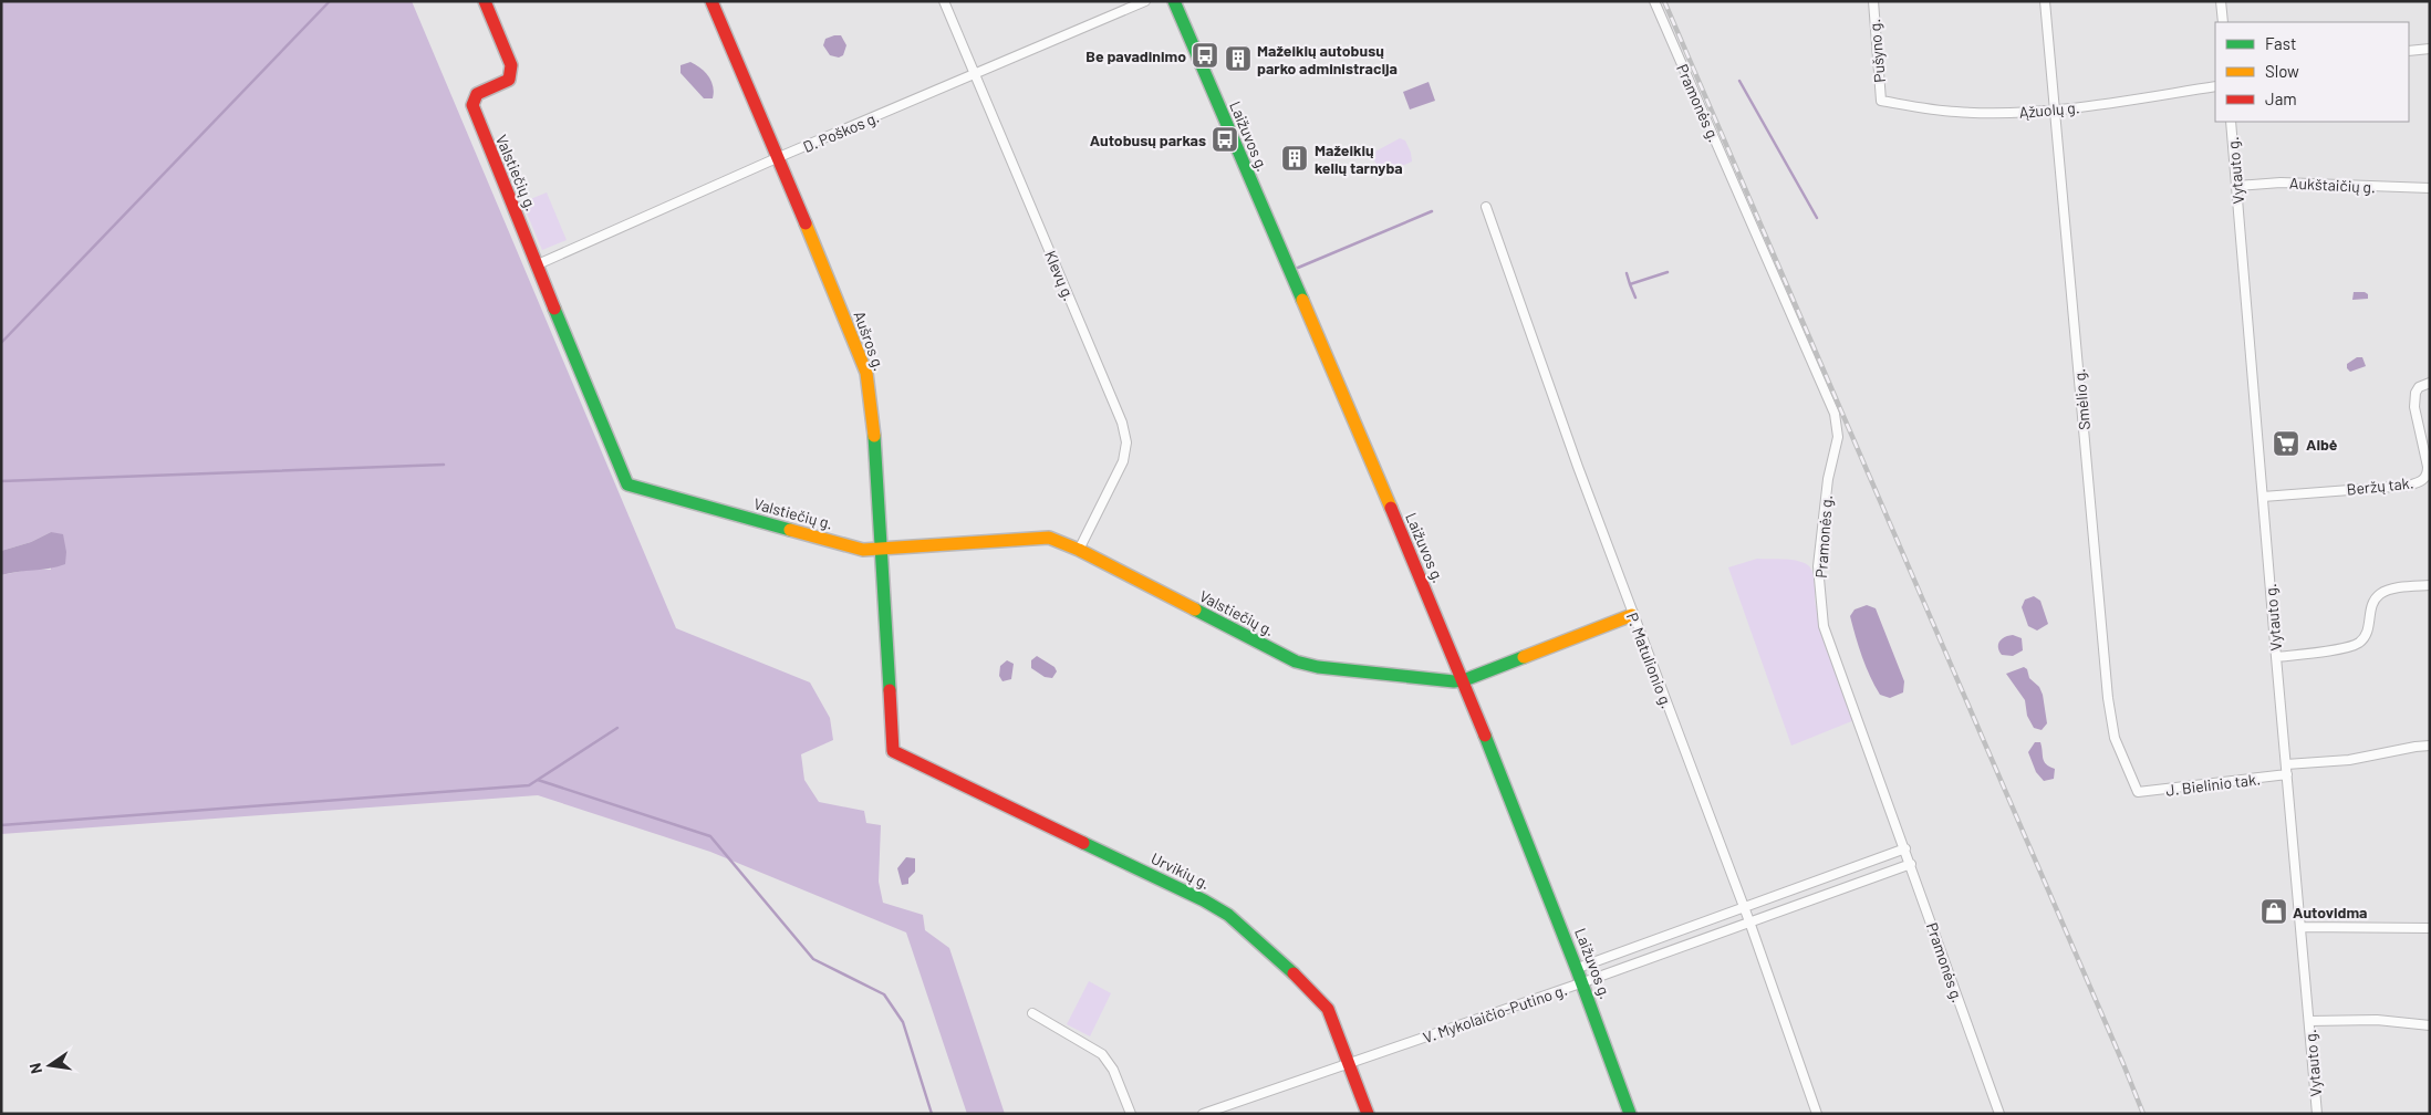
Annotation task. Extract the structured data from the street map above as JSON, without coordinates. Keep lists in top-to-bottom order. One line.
{"streets":{"street":["Pušyno g.","Pramonės g.","Ąžuolų g.","D. Poškos g.","Laižuvos g.","Vytauto g.","Valstiečių g.","Aukštaičių g.","Klevų g.","Aušros g.","Smėlio g.","Beržų tak.","P. Matulionio g.","J. Bielinio tak.","Urvikių g.","V. Mykolaičio-Putino g."]},"crossings":[["Pušyno g.","Ąžuolų g."],["Pramonės g.","V. Mykolaičio-Putino g."],["Ąžuolų g.","Smėlio g."],["D. Poškos g.","Valstiečių g."],["D. Poškos g.","Klevų g."],["D. Poškos g.","Aušros g."],["Laižuvos g.","Valstiečių g."],["Laižuvos g.","V. Mykolaičio-Putino g."],["Vytauto g.","Aukštaičių g."],["Vytauto g.","Beržų tak."],["Vytauto g.","J. Bielinio tak."],["Valstiečių g.","Klevų g."],["Valstiečių g.","Aušros g."],["Aušros g.","Urvikių g."],["Smėlio g.","J. Bielinio tak."],["P. Matulionio g.","V. Mykolaičio-Putino g."],["Urvikių g.","V. Mykolaičio-Putino g."]],"places":{"bus stop":["Be pavadinimo","Autobusų parkas"],"building":["Mažeikių autobusų parko administracija","Mažeikių kelių tarnyba"],"supermarket":["Aibė"],"shop":["Autovidma"]},"legend":["Fast","Slow","Jam"],"north":"left"}
